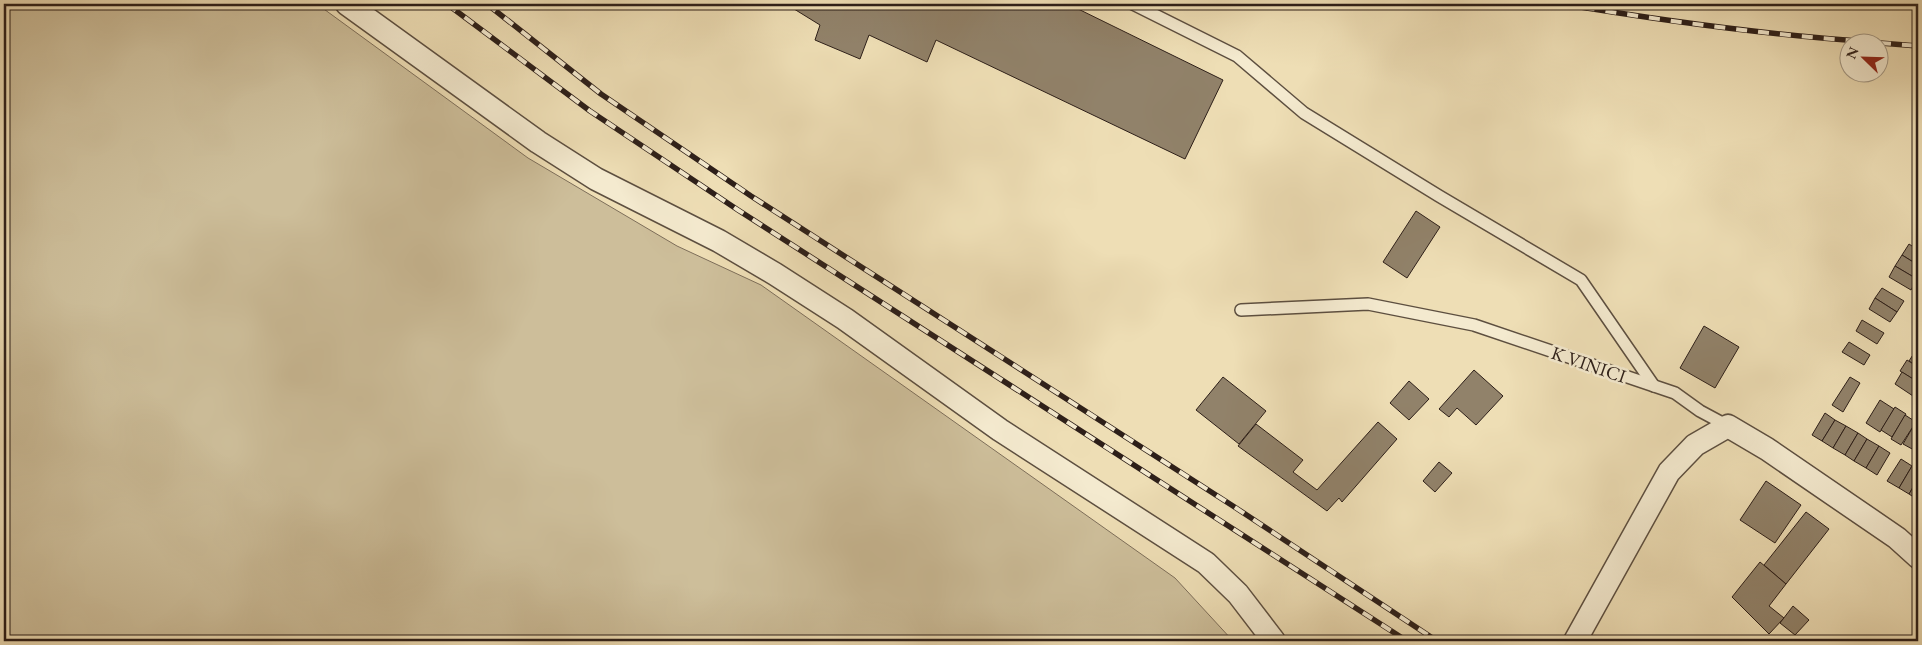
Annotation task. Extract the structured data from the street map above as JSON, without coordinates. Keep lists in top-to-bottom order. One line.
{"streets":{"street":["K VINICI"]},"north":"top left"}
